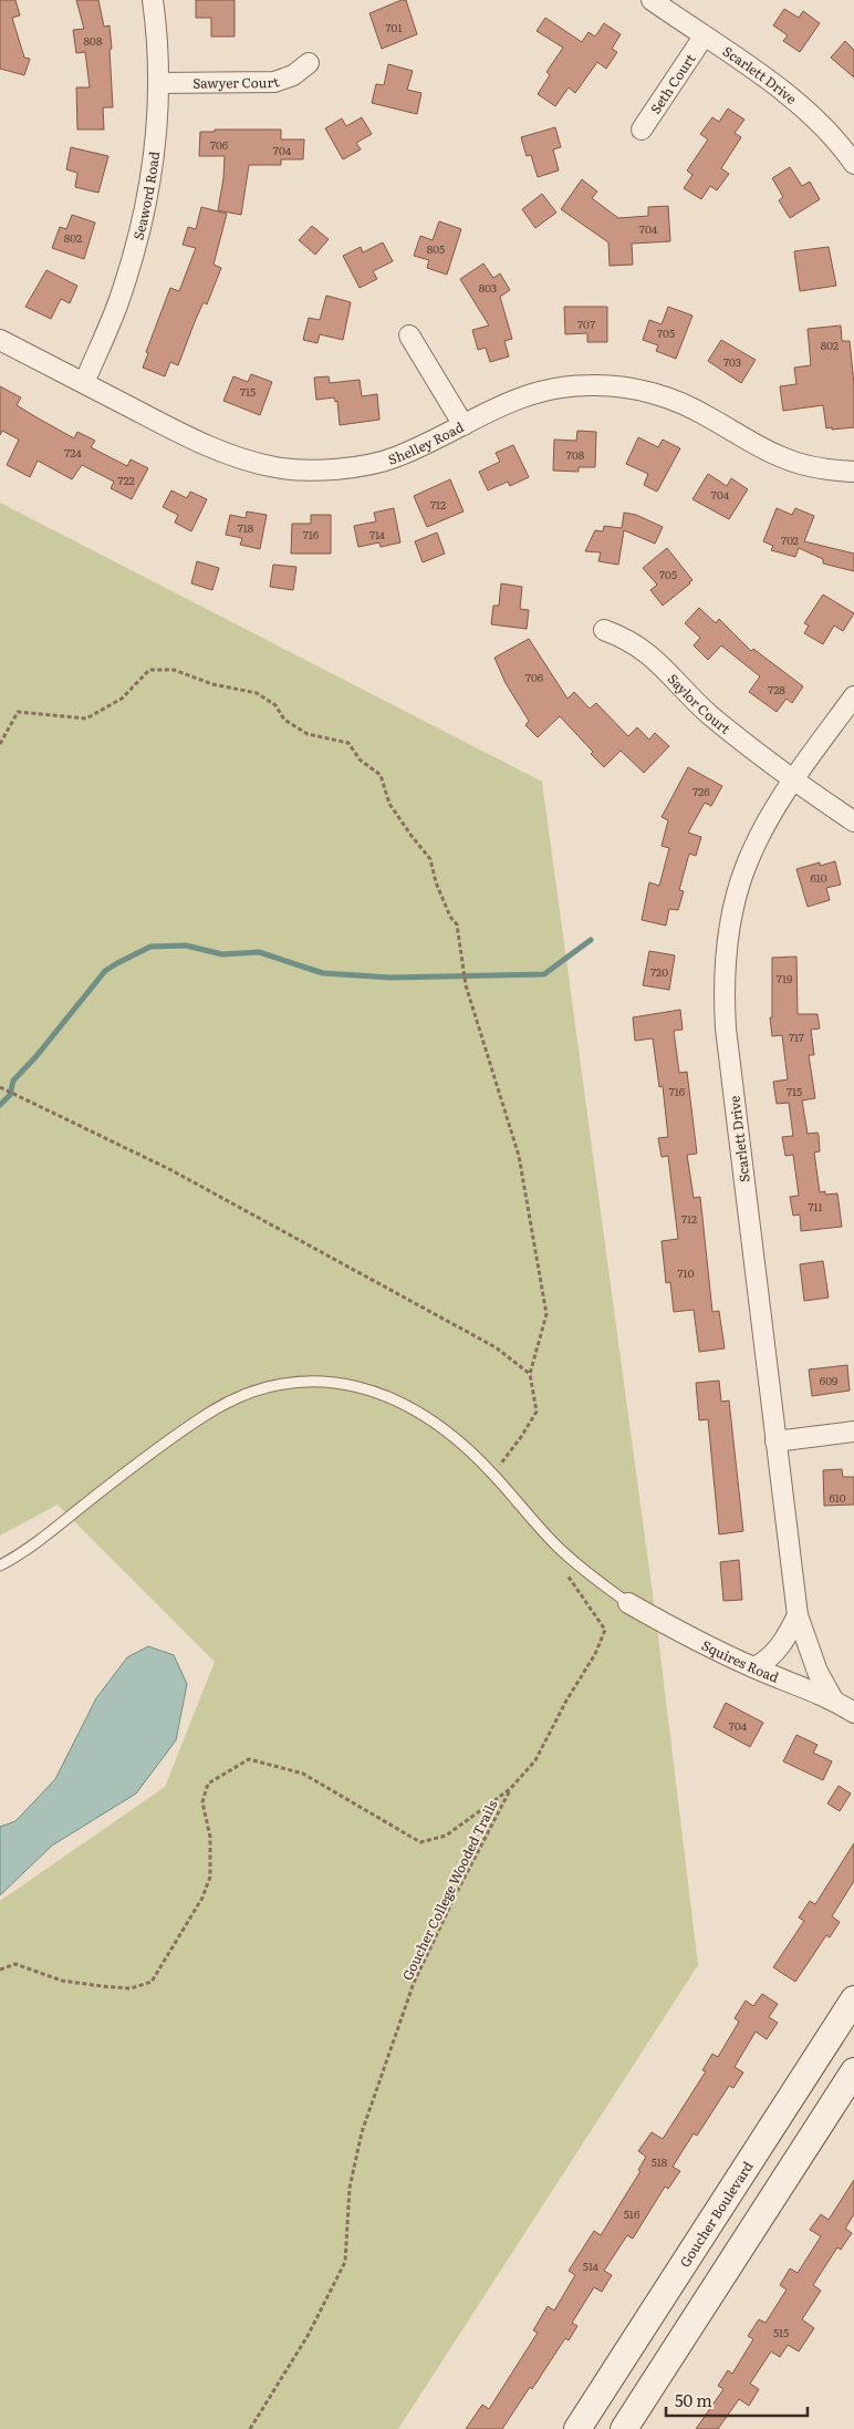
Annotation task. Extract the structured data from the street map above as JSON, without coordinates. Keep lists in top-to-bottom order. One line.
{"streets":{"main road":["Goucher Boulevard"],"street":["Scarlett Drive","Sawyer Court","Seth Court","Seaword Road","Shelley Road","Saylor Court","Squires Road"],"path":["Goucher College Wooded Trails"]},"crossings":[["Scarlett Drive","Seth Court"],["Scarlett Drive","Saylor Court"],["Scarlett Drive","Squires Road"],["Sawyer Court","Seaword Road"],["Seaword Road","Shelley Road"]],"house_numbers":["701","808","706","704","704","802","805","803","707","705","802","703","715","724","708","722","704","712","718","716","714","702","705","706","728","726","610","720","719","717","716","715","711","712","710","609","610","704","518","516","514","515"],"scale_bar":"50 m"}
